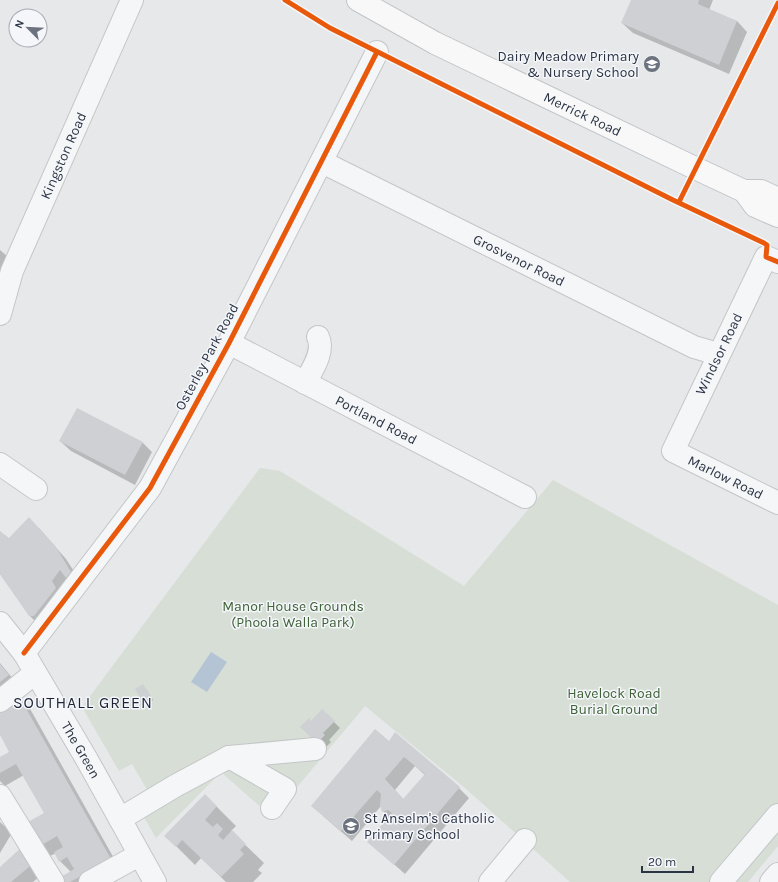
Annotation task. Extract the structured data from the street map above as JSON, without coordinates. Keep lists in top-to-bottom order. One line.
{"streets":{"main road":["Merrick Road"],"street":["Kingston Road","Grosvenor Road","Windsor Road","Osterley Park Road","Portland Road","Marlow Road","The Green"]},"crossings":[["Grosvenor Road","Windsor Road"],["Grosvenor Road","Osterley Park Road"],["Windsor Road","Marlow Road"],["Osterley Park Road","Portland Road"],["Osterley Park Road","The Green"]],"districts":["SOUTHALL GREEN"],"parks":["Manor House Grounds (Phoola Walla Park)","Havelock Road Burial Ground"],"places":{"school or university":["Dairy Meadow Primary & Nursery School","St Anselm's Catholic Primary School"]},"scale_bar":"20 m","north":"top left"}
